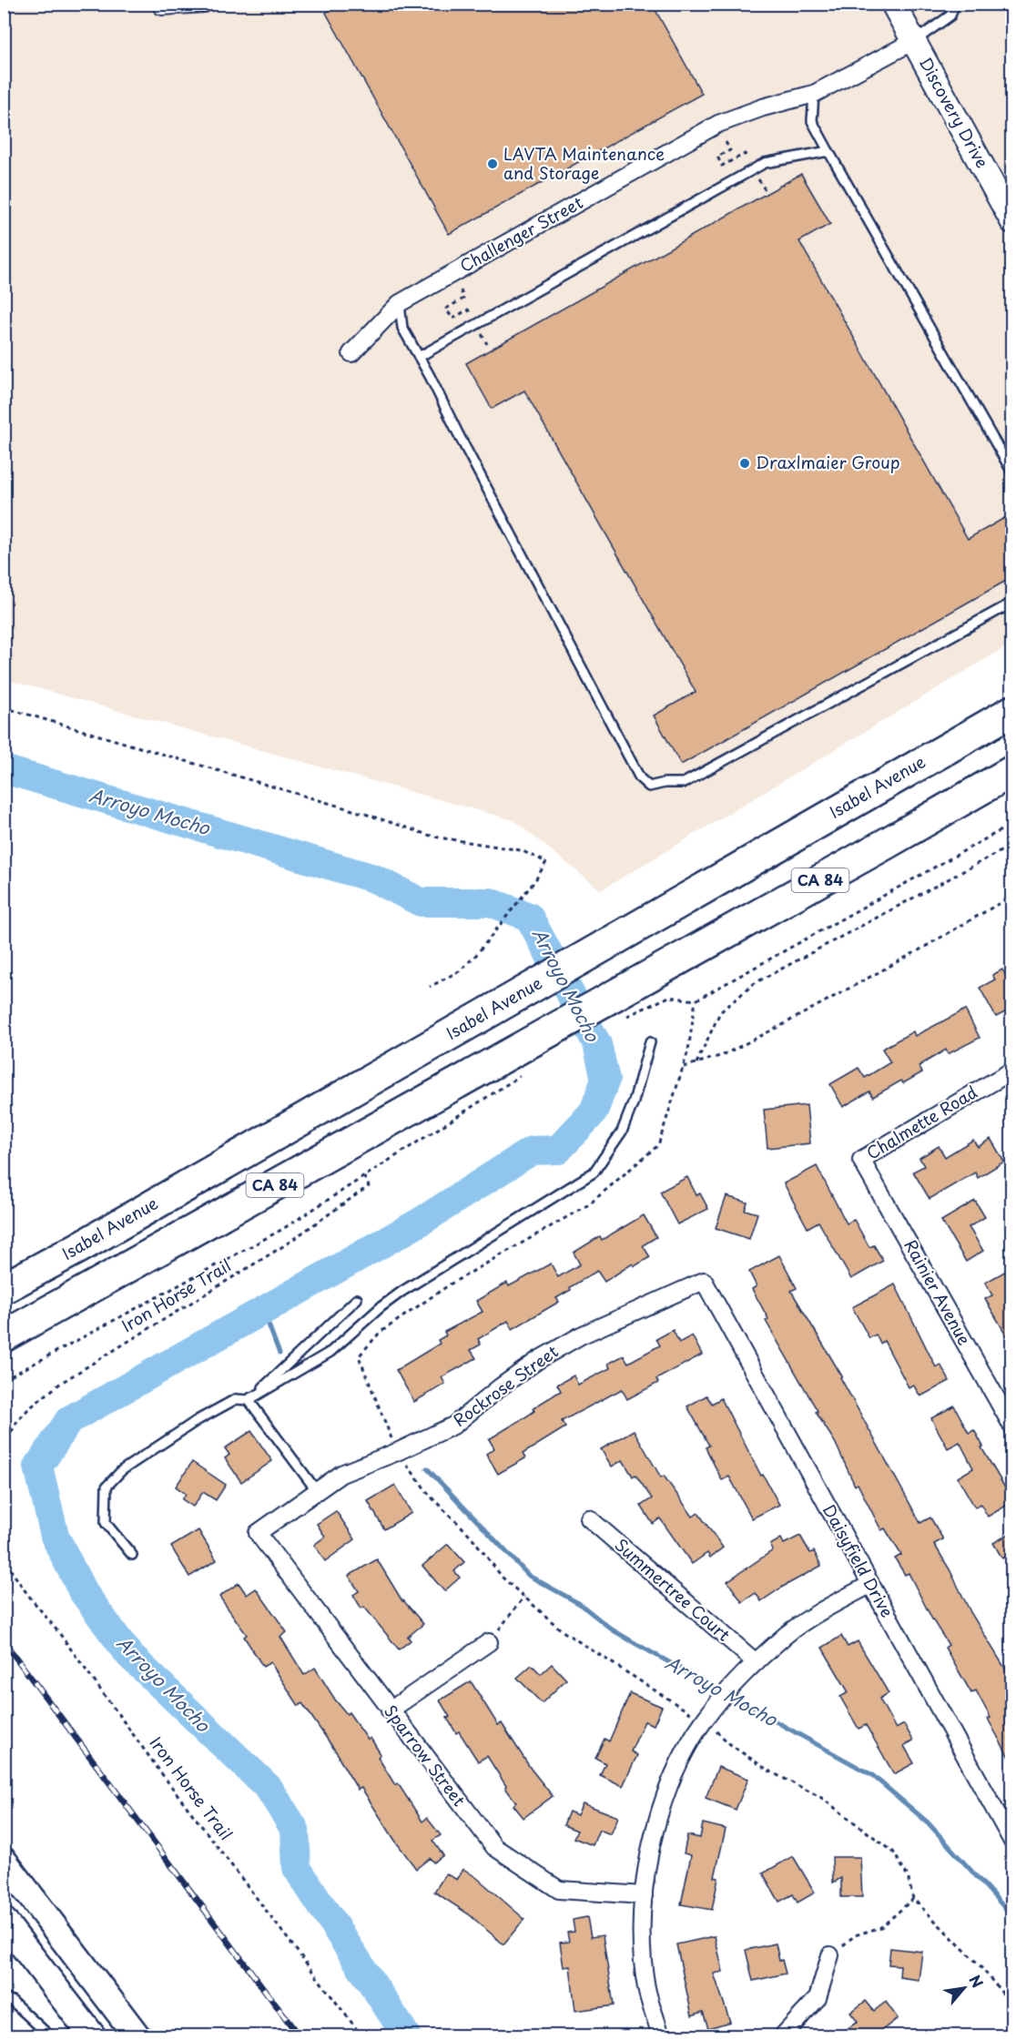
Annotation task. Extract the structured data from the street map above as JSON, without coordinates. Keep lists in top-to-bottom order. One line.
{"streets":{"highway":["Isabel Avenue","CA 84"],"street":["Discovery Drive","Challenger Street","Chalmette Road","Rainier Avenue","Rockrose Street","Daisyfield Drive","Summertree Court","Sparrow Street"],"path":["Iron Horse Trail"]},"crossings":[["Discovery Drive","Challenger Street"],["Chalmette Road","Rainier Avenue"],["Rockrose Street","Daisyfield Drive"],["Rockrose Street","Sparrow Street"]],"water":["Arroyo Mocho"],"places":["LAVTA Maintenance and Storage","Draxlmaier Group"],"north":"top right"}
